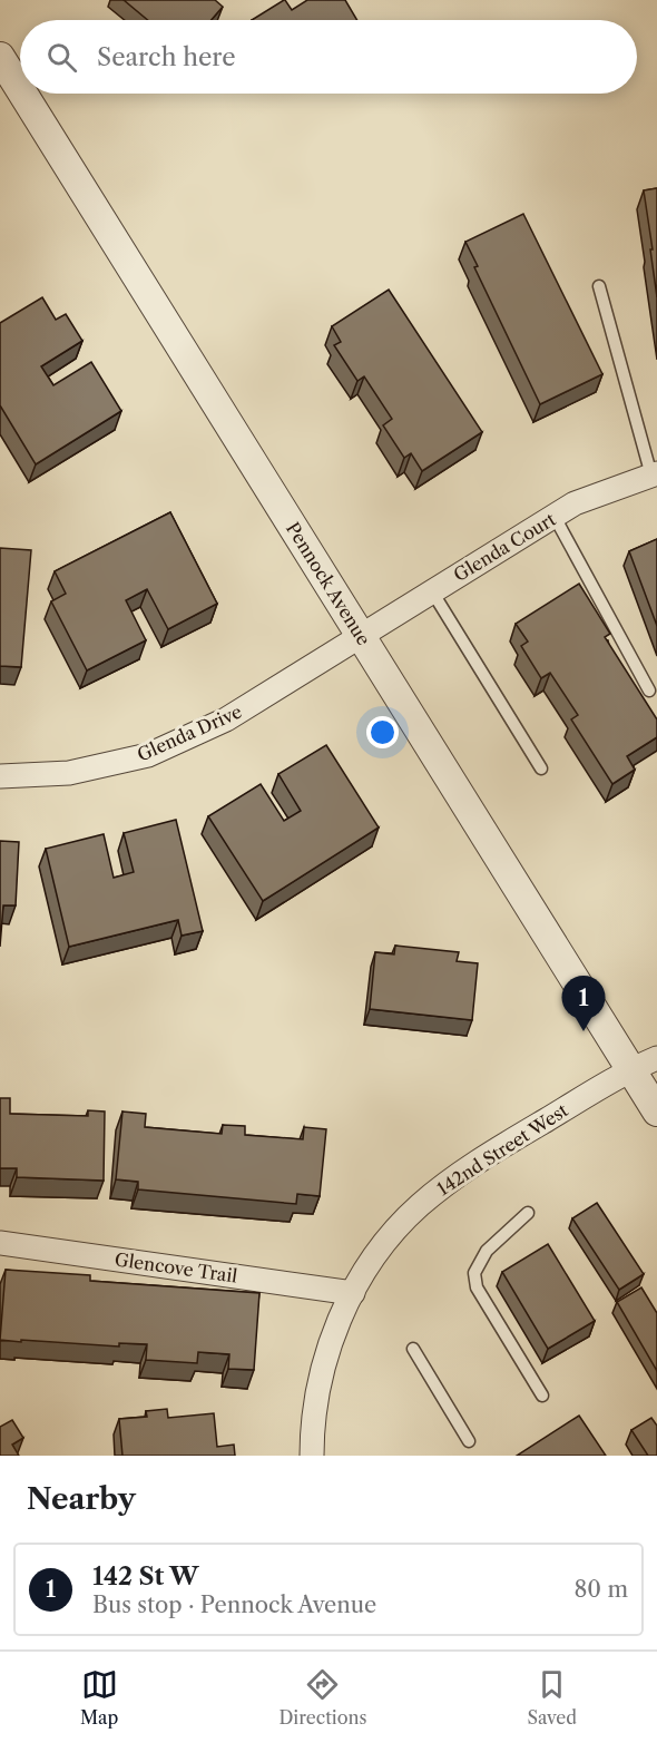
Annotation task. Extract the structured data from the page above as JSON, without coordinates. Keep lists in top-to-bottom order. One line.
{"streets":{"street":["Glenda Court","Pennock Avenue","Glenda Drive","142nd Street West","Glencove Trail"]},"crossings":[["Glenda Court","Pennock Avenue"],["Glenda Court","Glenda Drive"],["Pennock Avenue","Glenda Drive"],["Pennock Avenue","142nd Street West"],["142nd Street West","Glencove Trail"]],"page":{"search":"Search here","pins":"1","heading":"Nearby","list":[{"mark":"1","name":"142 St W","note":"Bus stop · Pennock Avenue","value":"80 m"}],"nav":["Map","Directions","Saved"]}}
